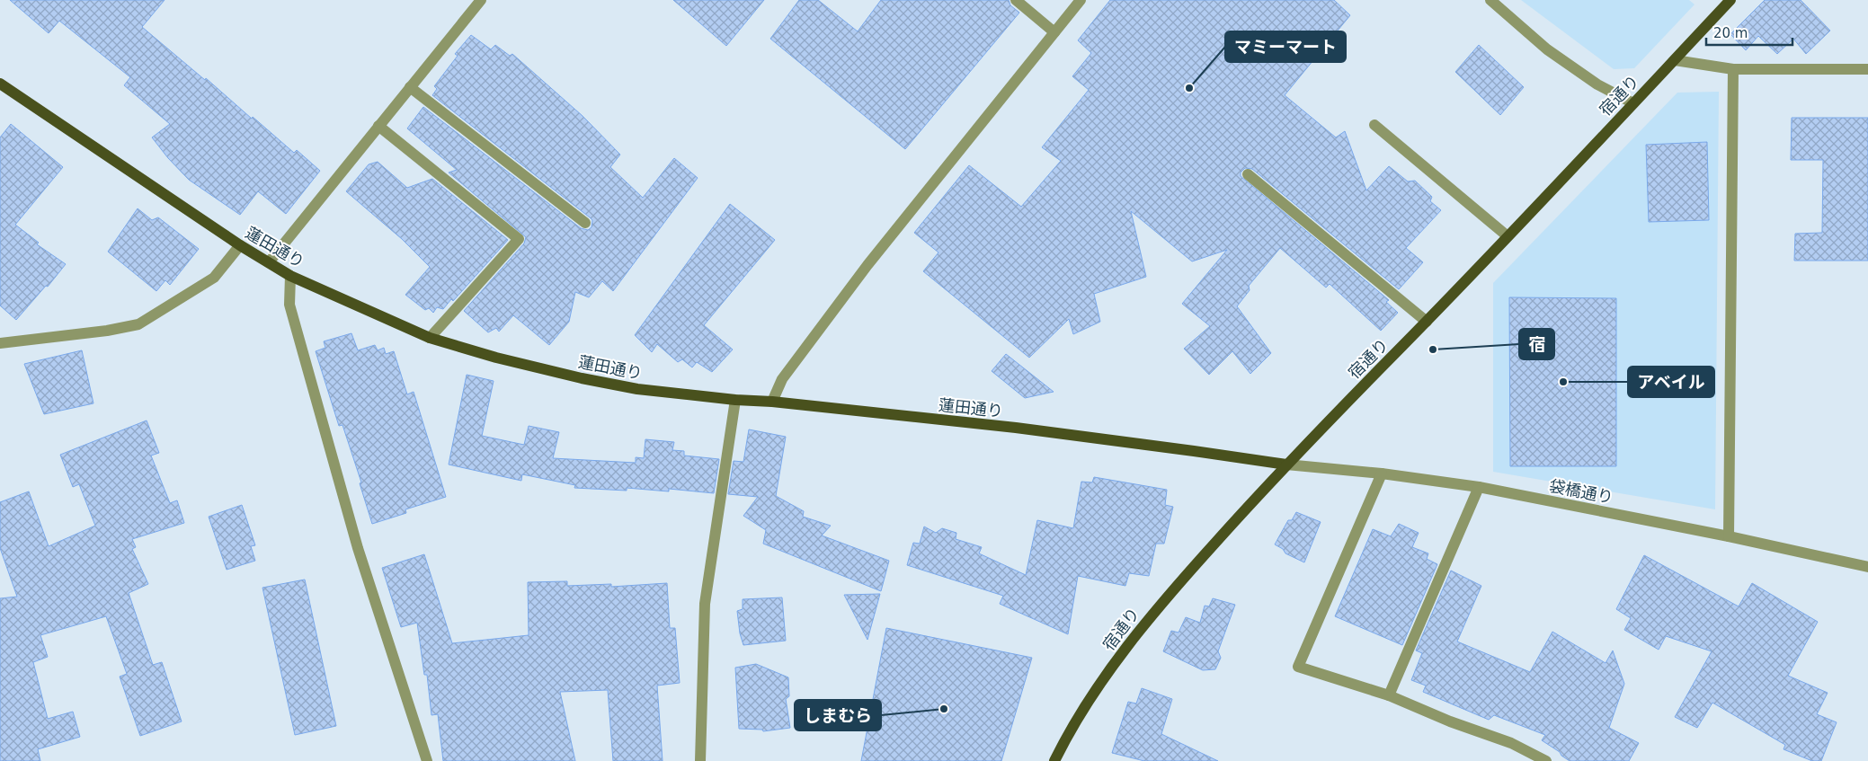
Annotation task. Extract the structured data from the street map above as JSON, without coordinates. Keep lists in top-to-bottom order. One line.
{"streets":{"main road":["宿通り","蓮田通り"],"street":["袋橋通り"]},"crossings":[["宿通り","蓮田通り"],["宿通り","袋橋通り"],["蓮田通り","袋橋通り"]],"places":["マミーマート","宿","アベイル","しまむら"],"scale_bar":"20 m"}
